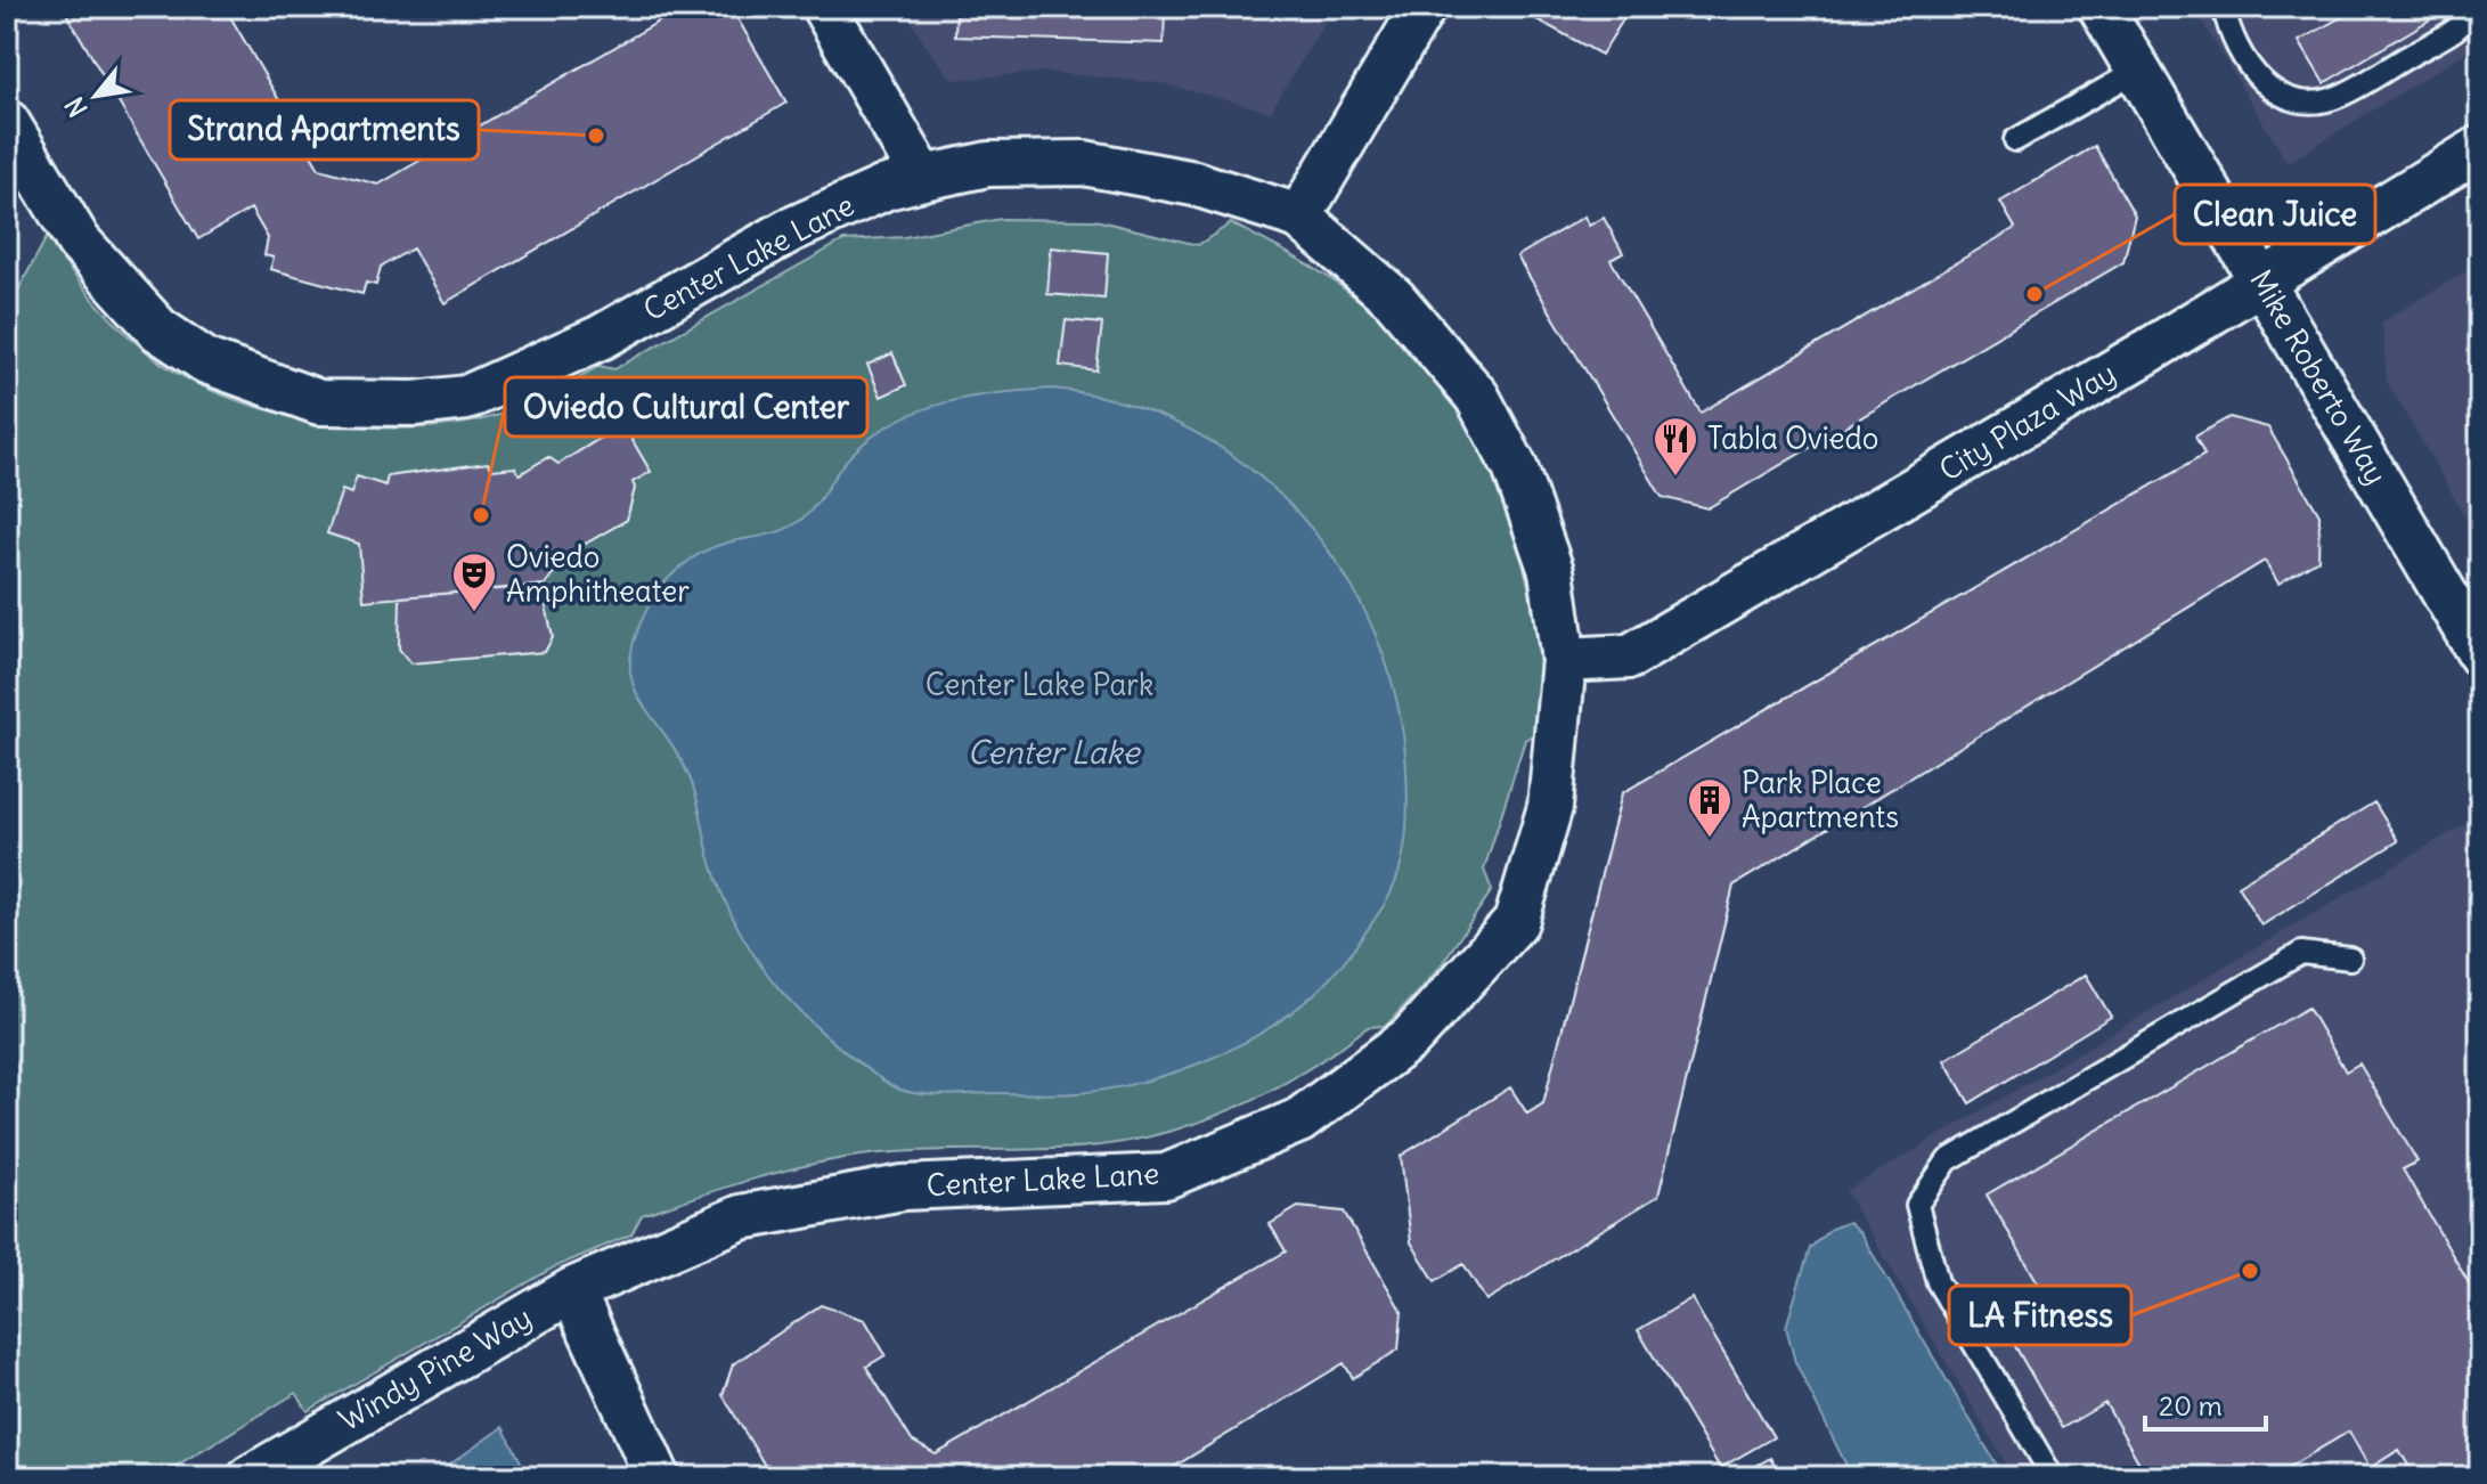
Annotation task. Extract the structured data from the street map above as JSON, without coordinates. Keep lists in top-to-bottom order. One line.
{"streets":{"street":["Center Lake Lane","Mike Roberto Way","City Plaza Way","Windy Pine Way"]},"crossings":[["Center Lake Lane","City Plaza Way"],["Center Lake Lane","Windy Pine Way"],["Mike Roberto Way","City Plaza Way"]],"water":["Center Lake"],"parks":["Center Lake Park"],"places":{"other":["Strand Apartments","Clean Juice","Oviedo Cultural Center","LA Fitness"],"restaurant":["Tabla Oviedo"],"theatre":["Oviedo Amphitheater"],"building":["Park Place Apartments"]},"scale_bar":"20 m","north":"bottom left"}
